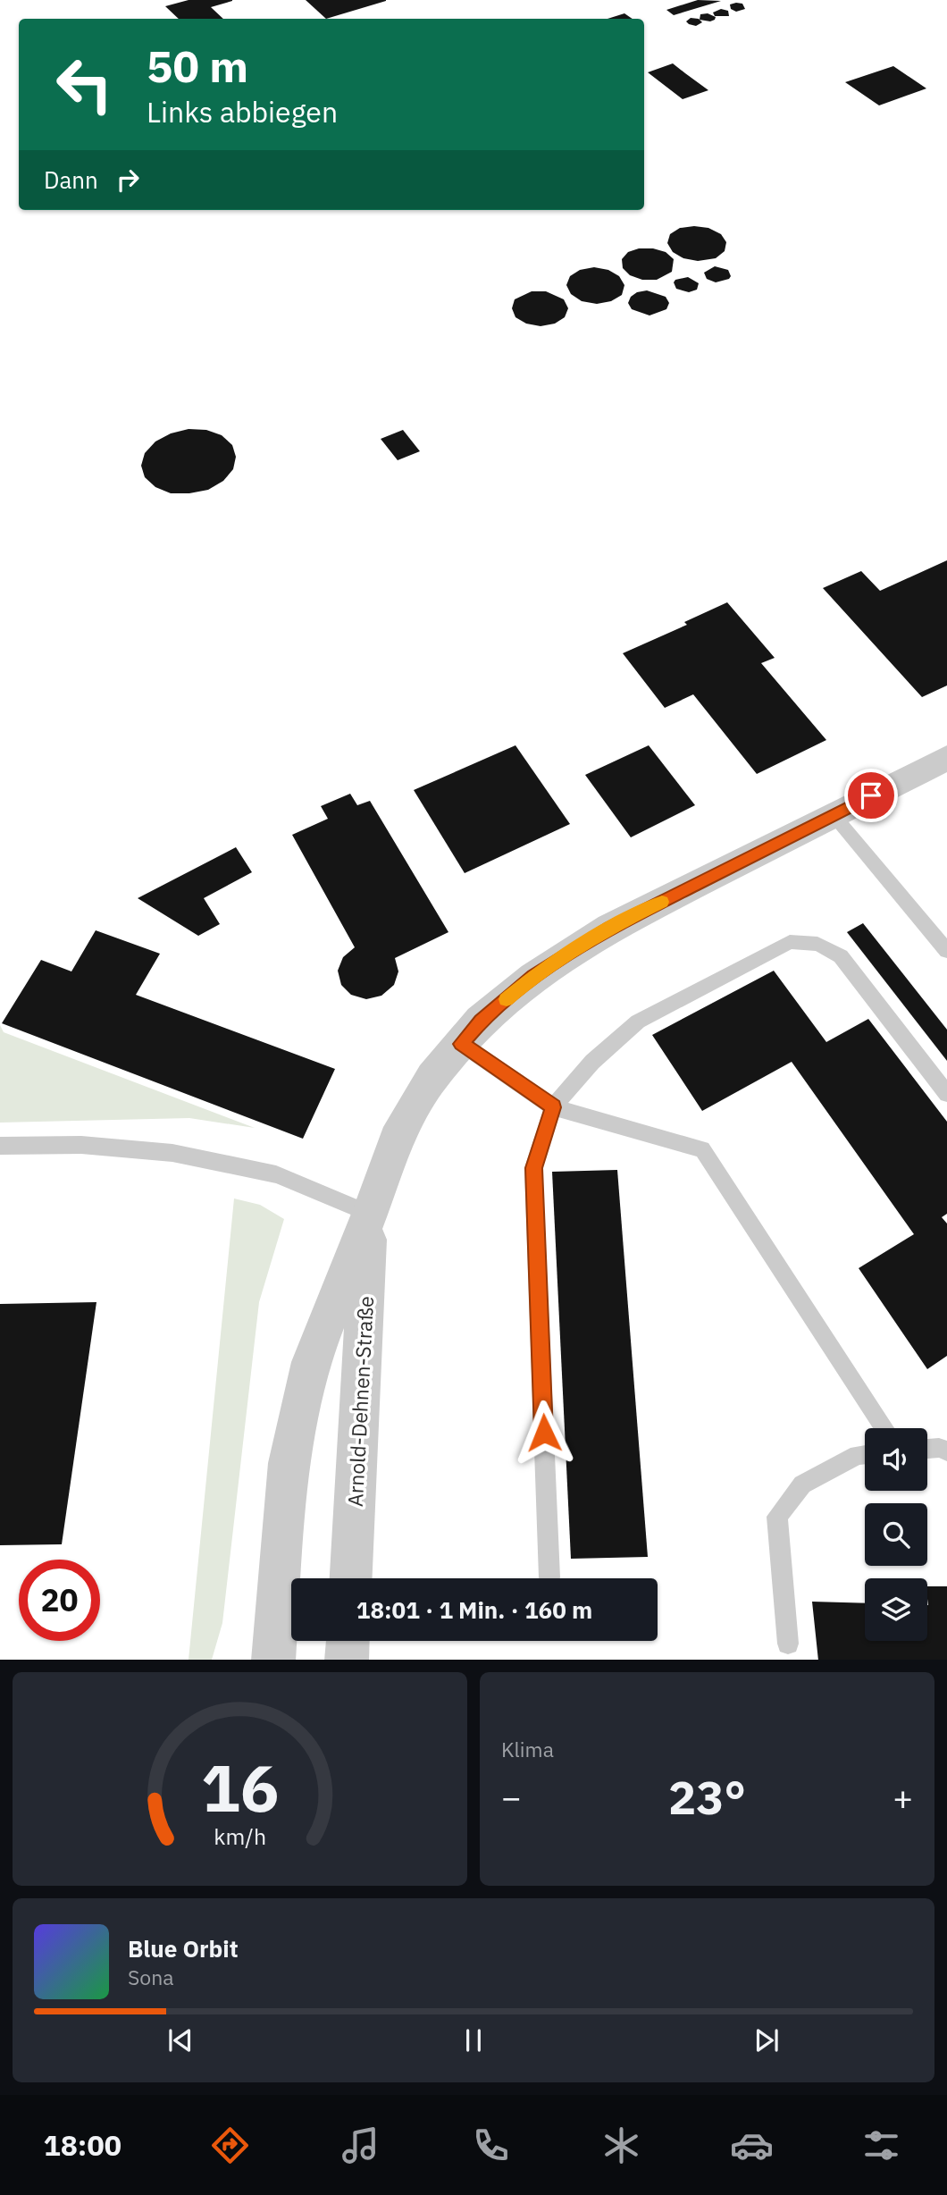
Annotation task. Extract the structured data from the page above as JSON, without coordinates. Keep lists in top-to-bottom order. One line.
{"streets":{"street":["Arnold-Dehnen-Straße"]},"page":{"turn":["50 m","Links abbiegen"],"then":"Dann","limit":"20","trip":"18:01 · 1 Min. · 160 m","tile":"Klima","heat":["−","23°","+"],"song":["Blue Orbit","Sona"],"tabs":"18:00","gauge":["16","km/h"]}}
